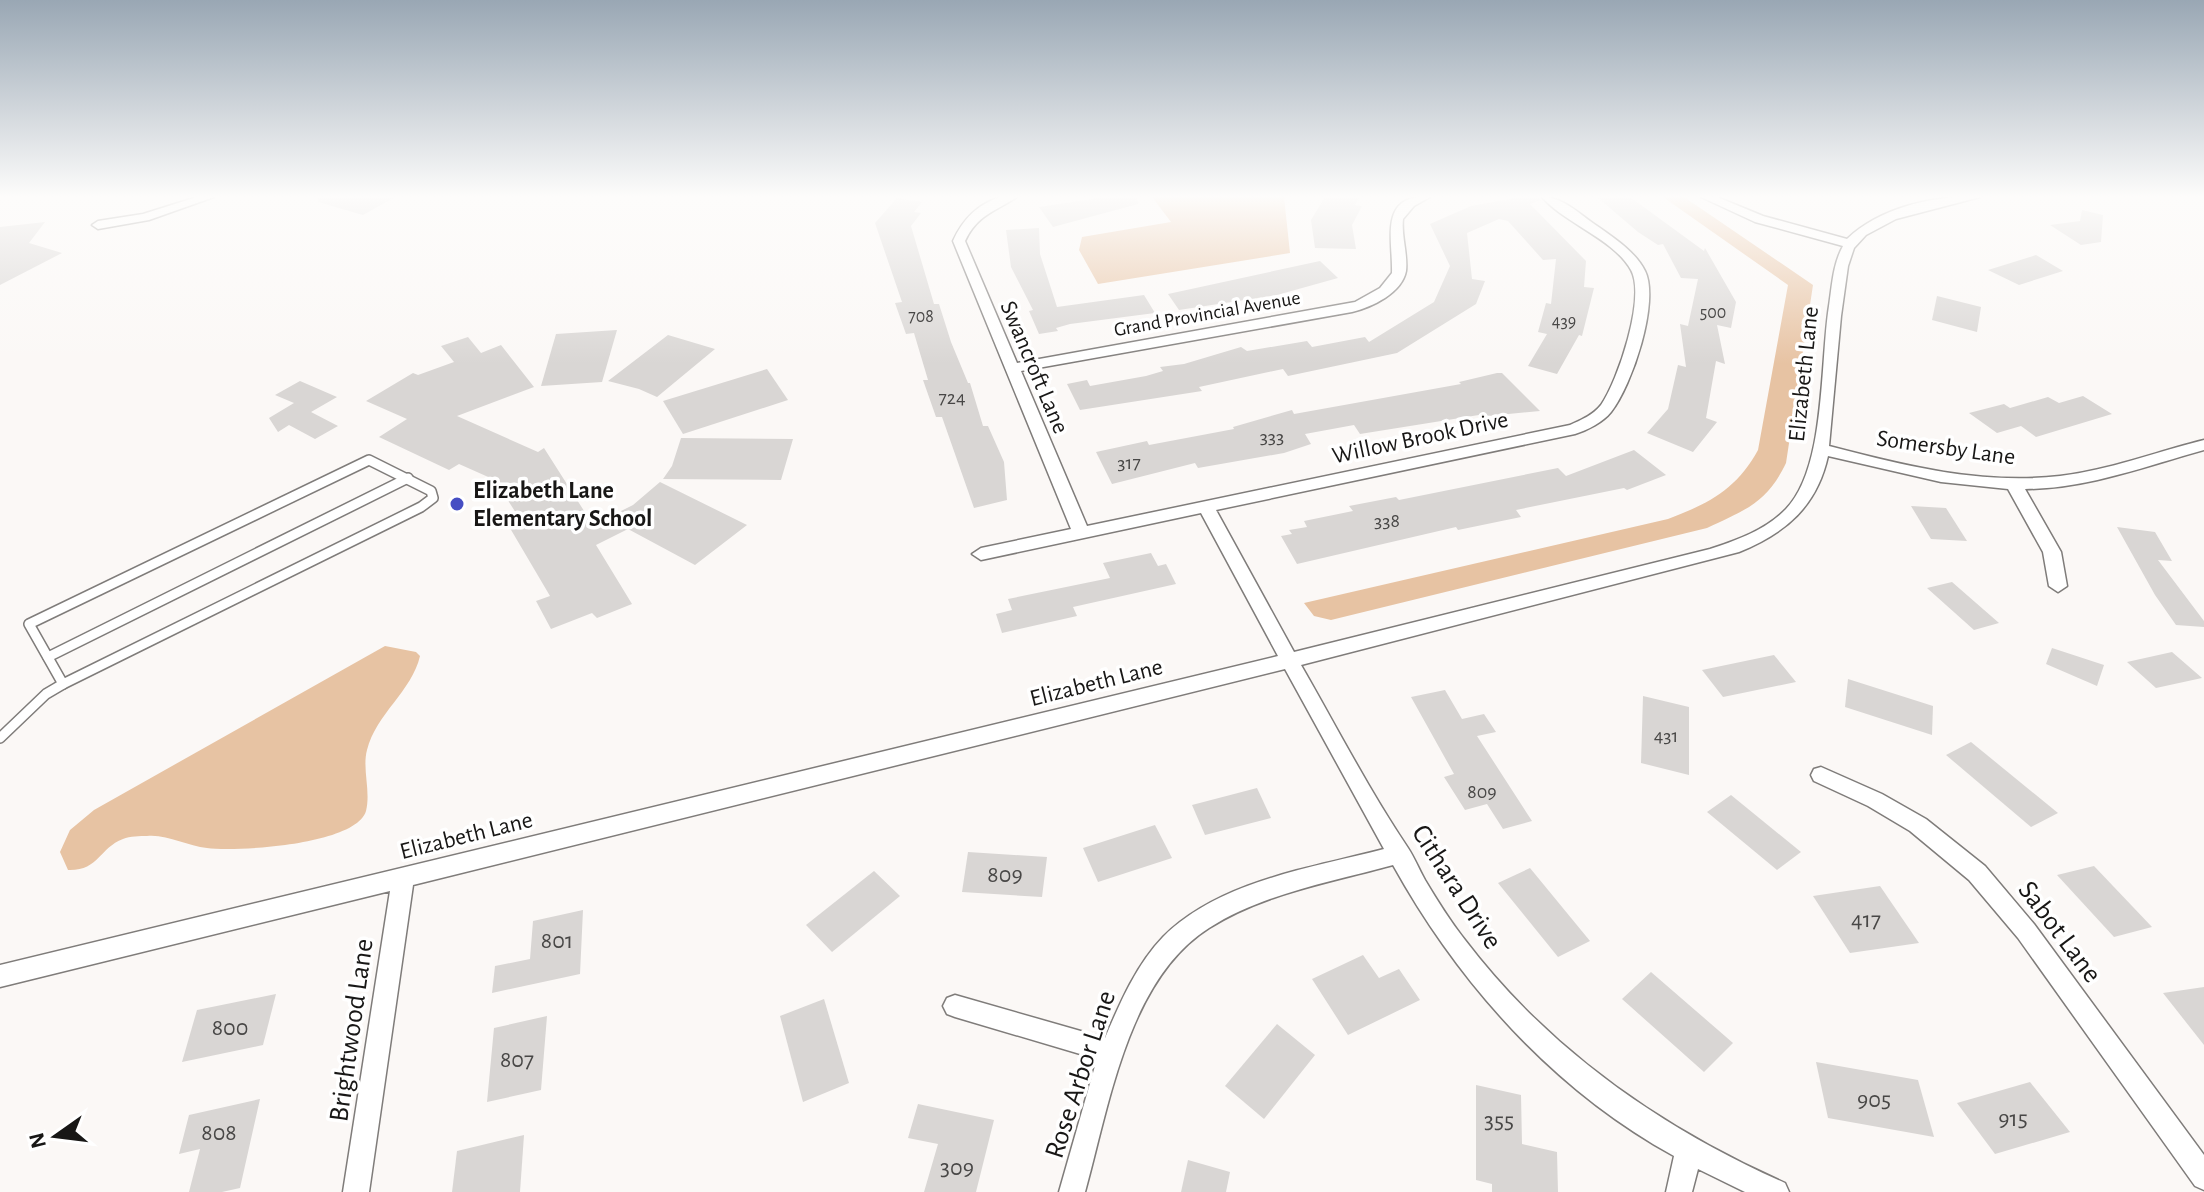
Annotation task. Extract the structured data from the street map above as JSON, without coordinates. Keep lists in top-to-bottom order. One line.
{"streets":{"street":["Grand Provincial Avenue","Swancroft Lane","Elizabeth Lane","Willow Brook Drive","Somersby Lane","Cithara Drive","Sabot Lane","Brightwood Lane","Rose Arbor Lane"]},"crossings":[["Grand Provincial Avenue","Swancroft Lane"],["Swancroft Lane","Willow Brook Drive"],["Elizabeth Lane","Somersby Lane"],["Elizabeth Lane","Cithara Drive"],["Elizabeth Lane","Brightwood Lane"],["Willow Brook Drive","Cithara Drive"],["Cithara Drive","Rose Arbor Lane"]],"places":["Elizabeth Lane Elementary School"],"house_numbers":["500","708","439","724","333","317","338","431","809","809","417","801","800","807","905","915","355","808","309"],"north":"left"}
